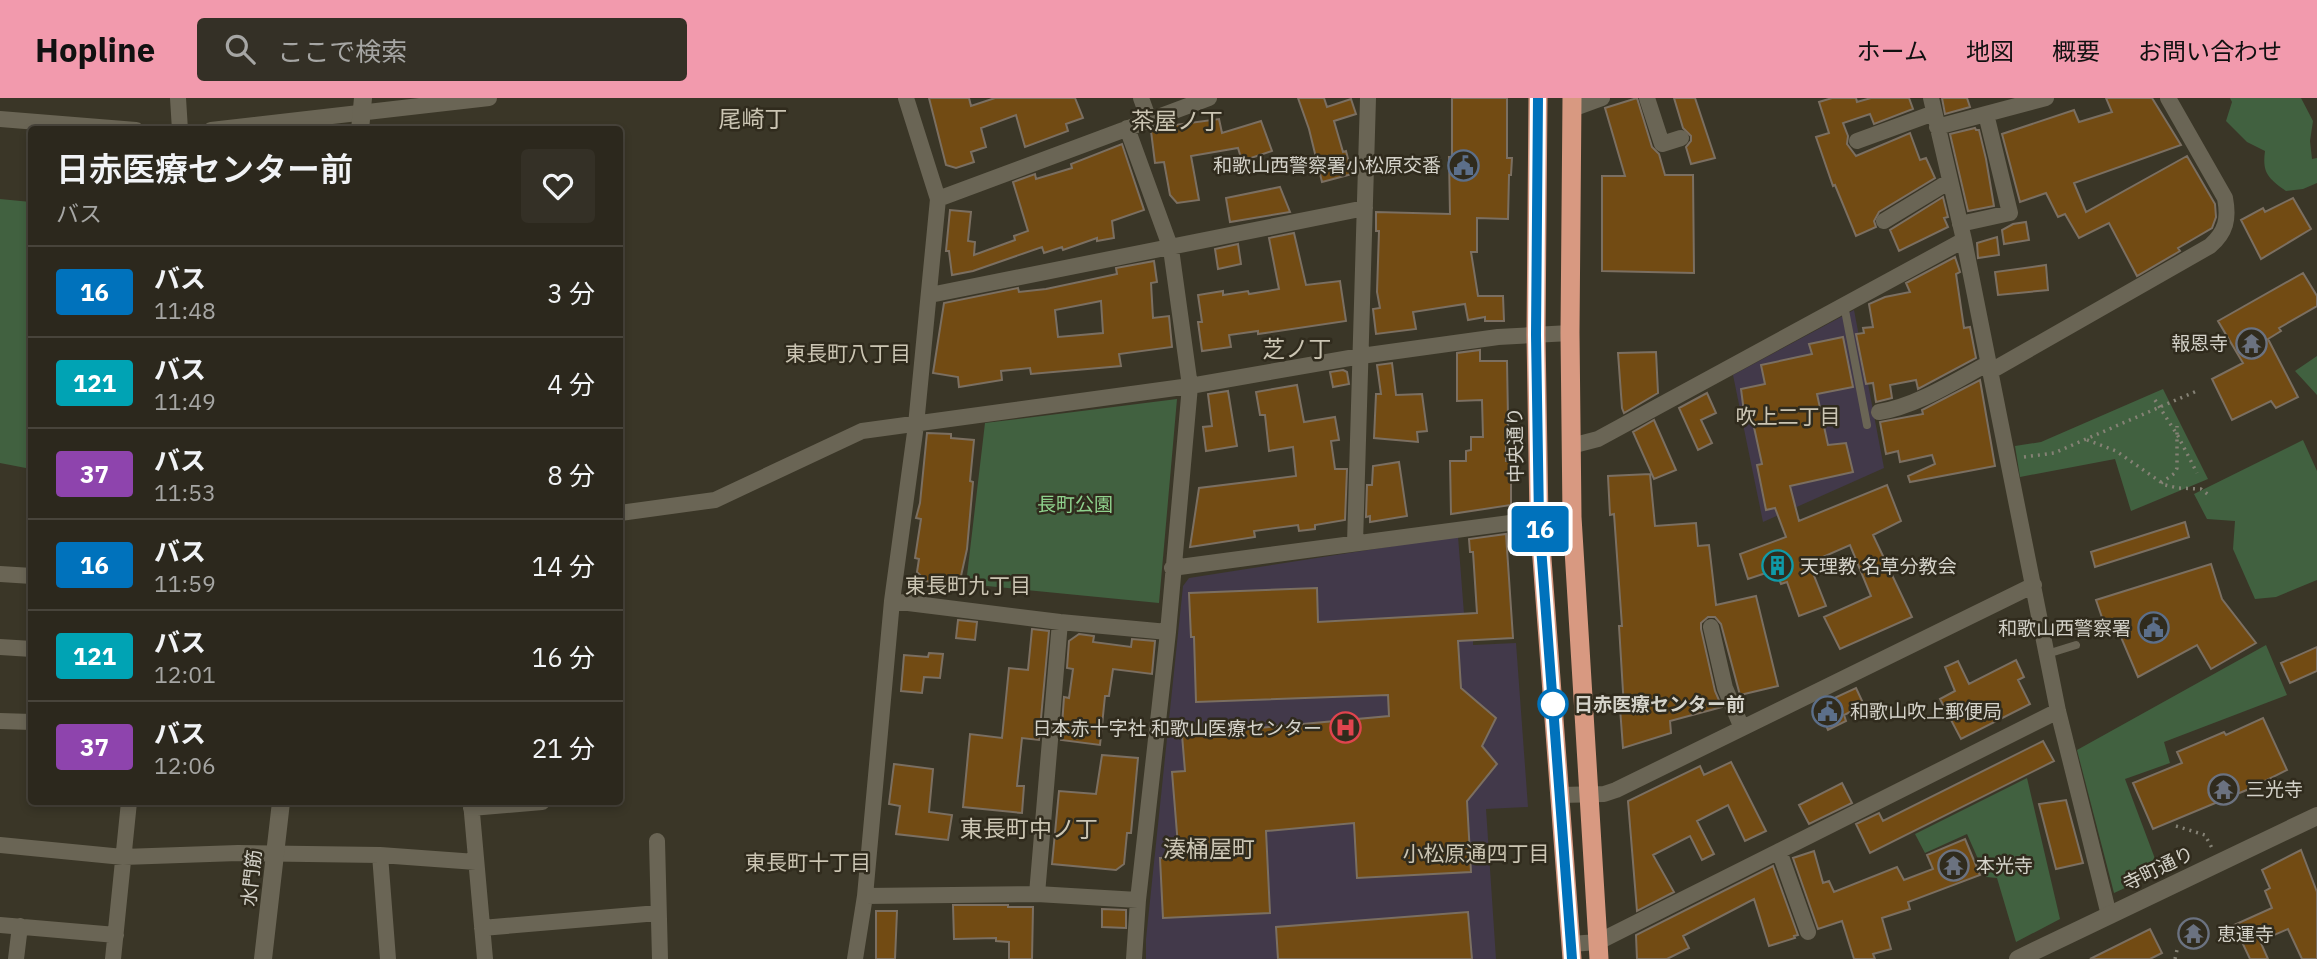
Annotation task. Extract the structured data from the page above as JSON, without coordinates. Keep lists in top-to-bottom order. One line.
{"streets":{"highway":["中央通り"],"street":["寺町通り","水門筋"]},"districts":["尾崎丁","茶屋ノ丁","芝ノ丁","東長町八丁目","吹上二丁目","東長町九丁目","東長町中ノ丁","湊桶屋町","小松原通四丁目","東長町十丁目"],"parks":["長町公園"],"places":{"public building":["和歌山西警察署小松原交番","和歌山西警察署","和歌山吹上郵便局"],"temple":["報恩寺","三光寺","本光寺","恵運寺"],"building":["天理教 名草分教会"],"other":["日赤医療センター前"],"hospital":["日本赤十字社 和歌山医療センター"]},"lines":["bus line 16"],"page":{"header":"Hopline","search":"ここで検索","nav":["ホーム","地図","概要","お問い合わせ"],"on_map":"16","heading":["日赤医療センター前","バス"],"list":[{"mark":"16","name":"バス","note":"11:48","value":"3 分"},{"mark":"121","name":"バス","note":"11:49","value":"4 分"},{"mark":"37","name":"バス","note":"11:53","value":"8 分"},{"mark":"16","name":"バス","note":"11:59","value":"14 分"},{"mark":"121","name":"バス","note":"12:01","value":"16 分"},{"mark":"37","name":"バス","note":"12:06","value":"21 分"}]}}
